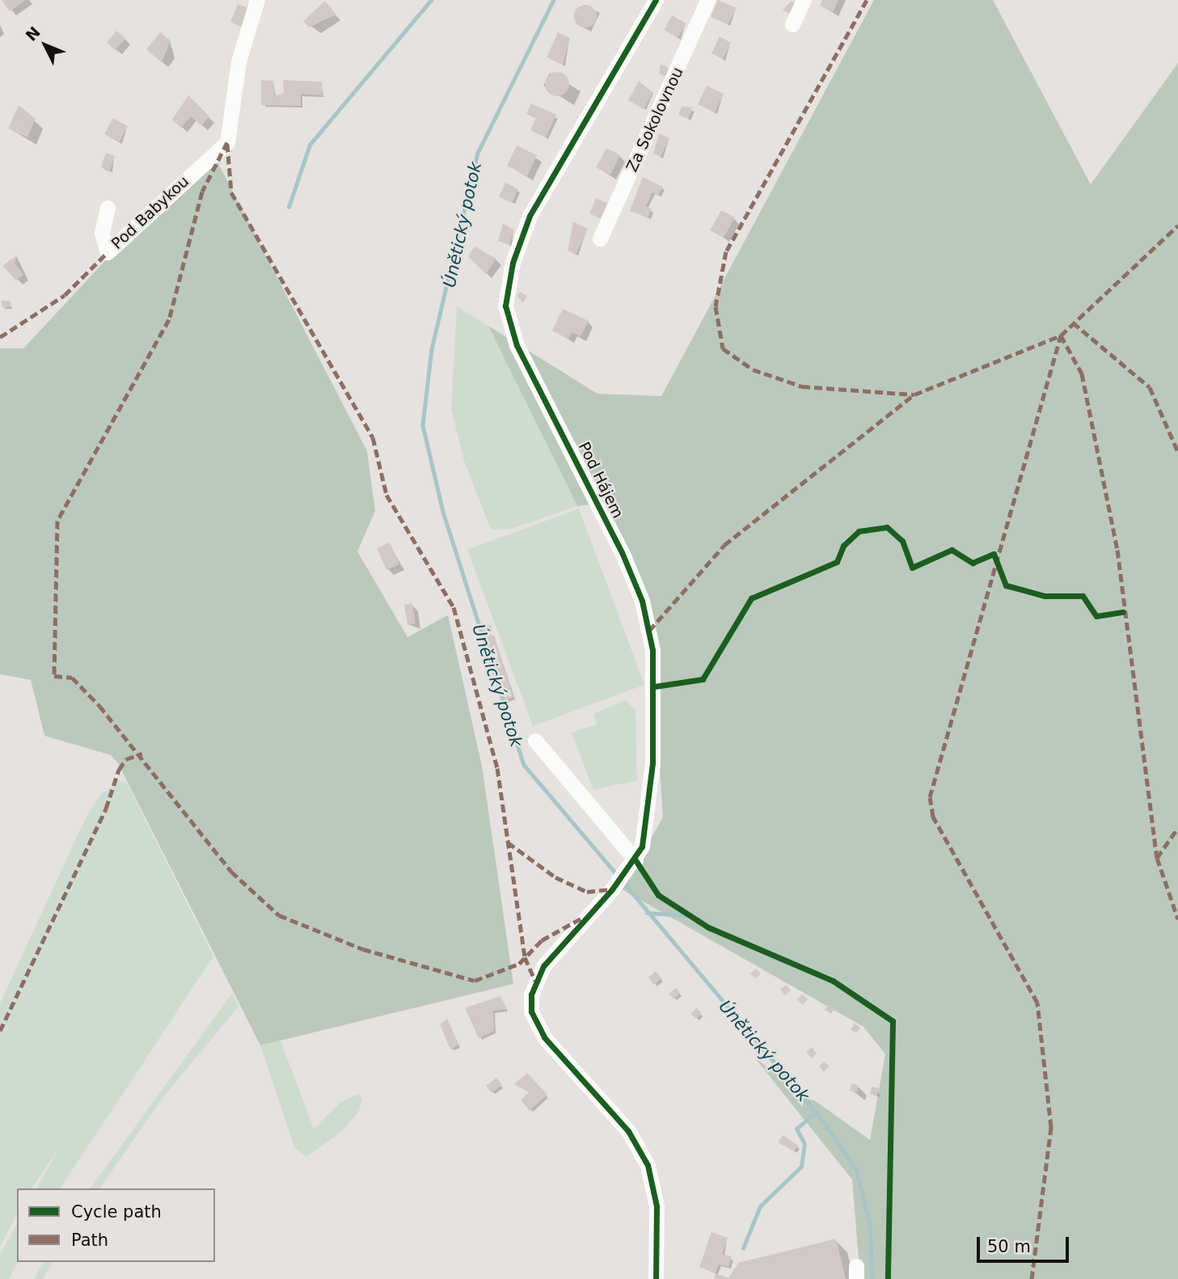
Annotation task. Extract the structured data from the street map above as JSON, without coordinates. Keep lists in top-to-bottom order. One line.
{"streets":{"street":["Za Sokolovnou","Pod Babykou","Pod Hájem"]},"water":["Únětický potok"],"legend":["Cycle path","Path"],"scale_bar":"50 m","north":"top left"}
